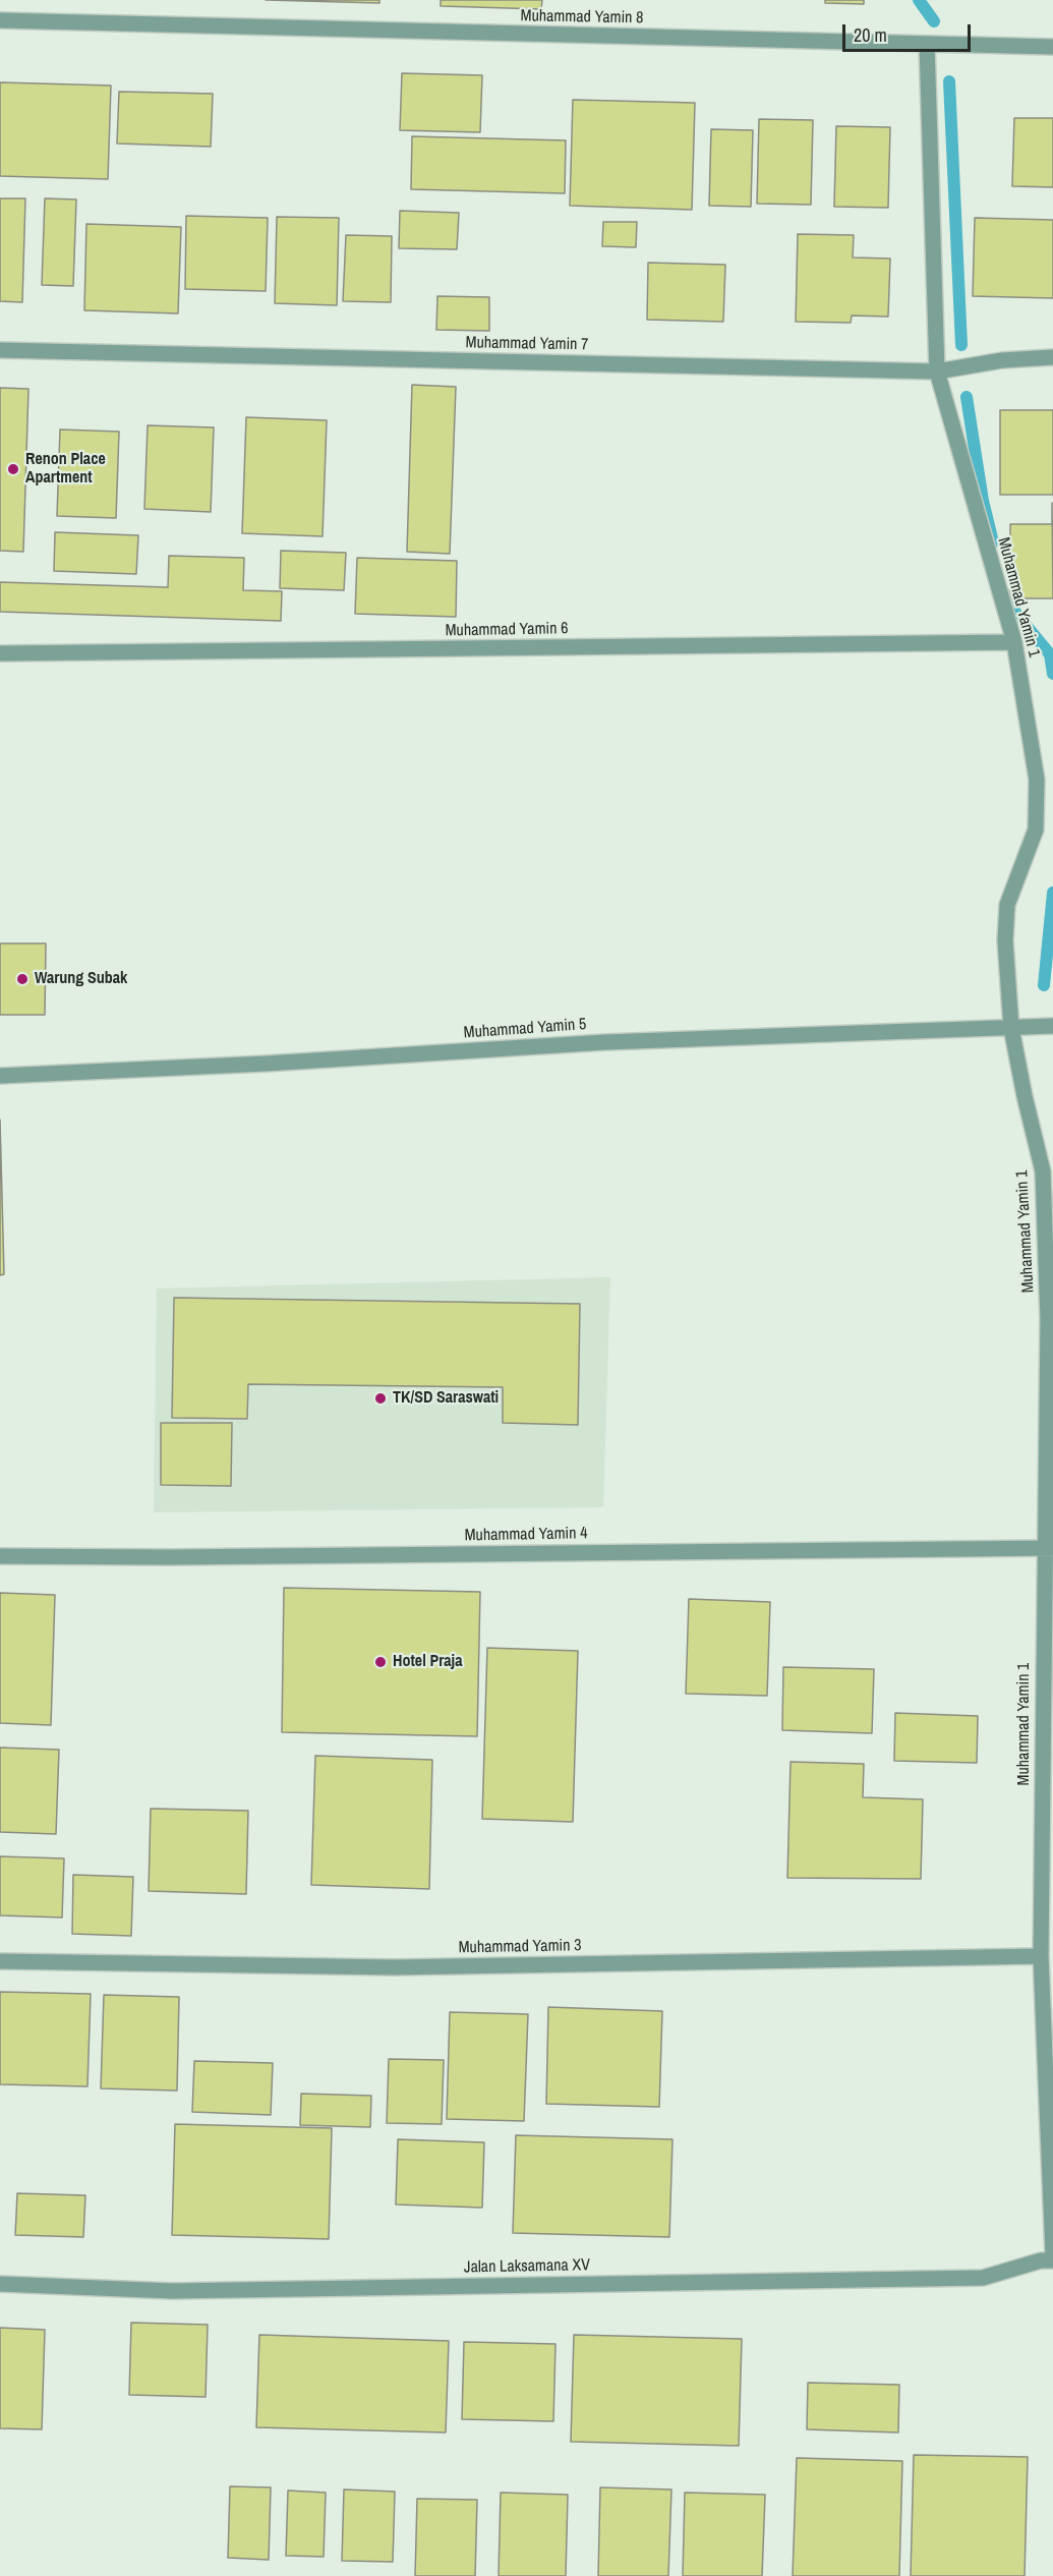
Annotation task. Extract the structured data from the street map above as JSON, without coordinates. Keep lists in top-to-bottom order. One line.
{"streets":{"street":["Muhammad Yamin 8","Muhammad Yamin 7","Muhammad Yamin 1","Muhammad Yamin 6","Muhammad Yamin 5","Muhammad Yamin 4","Muhammad Yamin 3","Jalan Laksamana XV"]},"crossings":[["Muhammad Yamin 8","Muhammad Yamin 1"],["Muhammad Yamin 7","Muhammad Yamin 1"],["Muhammad Yamin 1","Muhammad Yamin 6"],["Muhammad Yamin 1","Muhammad Yamin 5"],["Muhammad Yamin 1","Muhammad Yamin 4"],["Muhammad Yamin 1","Muhammad Yamin 3"]],"places":["Renon Place Apartment","Warung Subak","TK/SD Saraswati","Hotel Praja"],"scale_bar":"20 m"}
